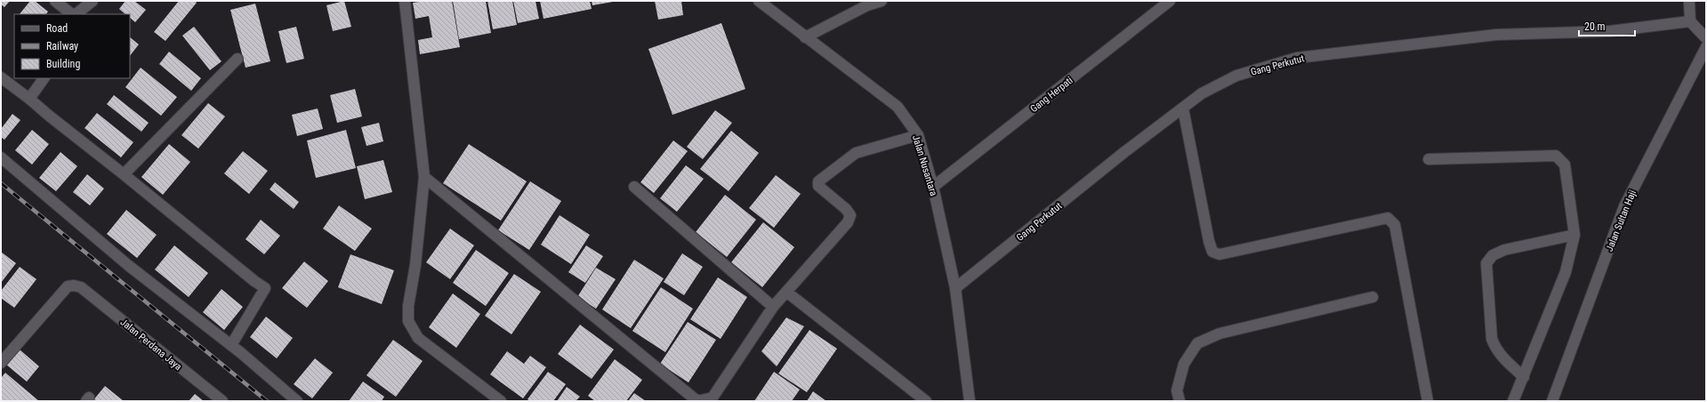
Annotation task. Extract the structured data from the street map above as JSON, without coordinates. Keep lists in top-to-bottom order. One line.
{"streets":{"street":["Gang Perkutut","Gang Herpati","Jalan Nusantara","Jalan Sultan Haji","Jalan Perdana Jaya"]},"crossings":[["Gang Perkutut","Jalan Nusantara"],["Gang Herpati","Jalan Nusantara"]],"legend":["Road","Railway","Building"],"scale_bar":"20 m"}
